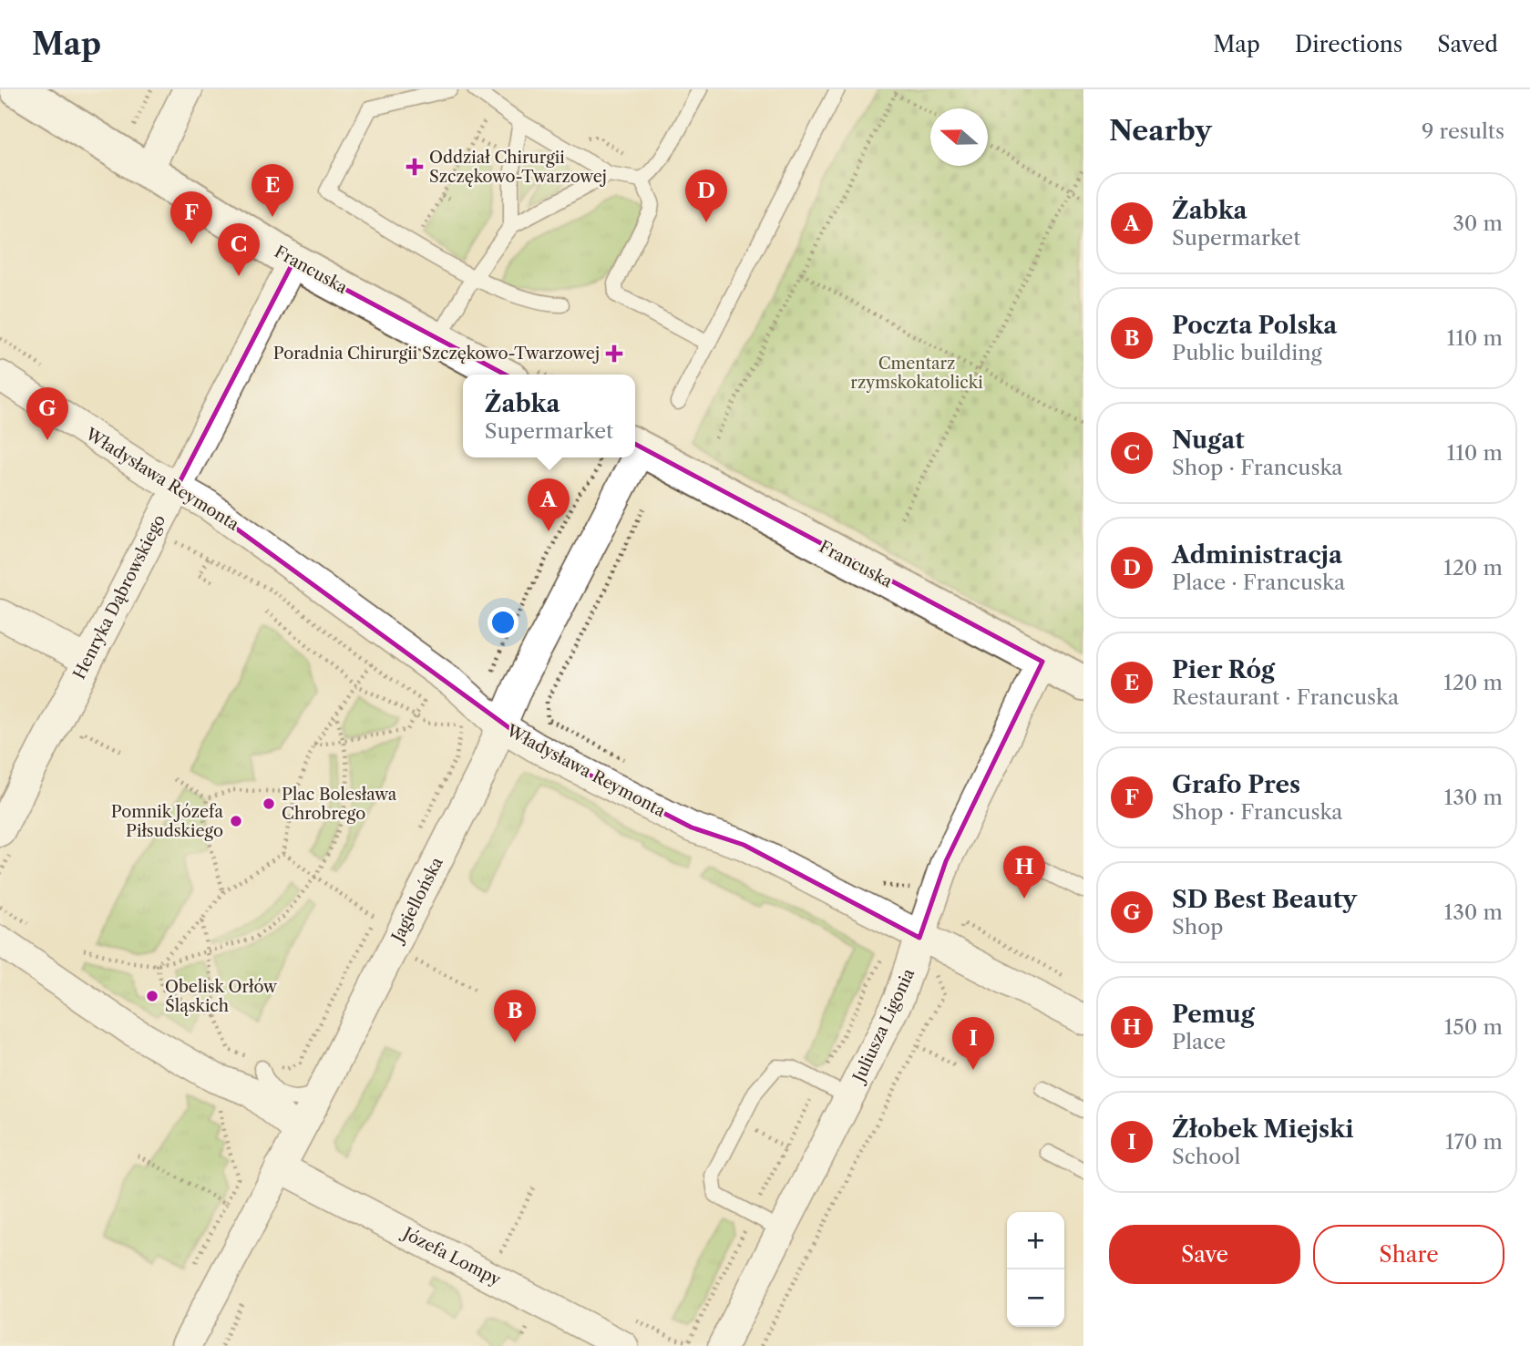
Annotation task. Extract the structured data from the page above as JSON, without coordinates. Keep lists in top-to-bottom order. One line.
{"streets":{"street":["Francuska","Władysława Reymonta","Henryka Dąbrowskiego","Jagiellońska","Juliusza Ligonia","Józefa Lompy"]},"crossings":[["Francuska","Henryka Dąbrowskiego"],["Francuska","Juliusza Ligonia"],["Władysława Reymonta","Henryka Dąbrowskiego"],["Władysława Reymonta","Jagiellońska"],["Władysława Reymonta","Juliusza Ligonia"],["Jagiellońska","Józefa Lompy"]],"parks":["Cmentarz rzymskokatolicki"],"places":{"health":["Oddział Chirurgii Szczękowo-Twarzowej","Poradnia Chirurgii Szczękowo-Twarzowej"],"other":["Plac Bolesława Chrobrego","Pomnik Józefa Piłsudskiego","Obelisk Orłów Śląskich"]},"north":"left","page":{"header":"Map","nav":["Map","Directions","Saved"],"heading":["Nearby","9 results"],"pins":["E","D","F","C","G","A","H","B","I"],"list":[{"mark":"A","name":"Żabka","note":"Supermarket","value":"30 m"},{"mark":"B","name":"Poczta Polska","note":"Public building","value":"110 m"},{"mark":"C","name":"Nugat","note":"Shop · Francuska","value":"110 m"},{"mark":"D","name":"Administracja","note":"Place · Francuska","value":"120 m"},{"mark":"E","name":"Pier Róg","note":"Restaurant · Francuska","value":"120 m"},{"mark":"F","name":"Grafo Pres","note":"Shop · Francuska","value":"130 m"},{"mark":"G","name":"SD Best Beauty","note":"Shop","value":"130 m"},{"mark":"H","name":"Pemug","note":"Place","value":"150 m"},{"mark":"I","name":"Żłobek Miejski","note":"School","value":"170 m"}],"popup":["Żabka","Supermarket"],"buttons":["Save","Share"],"map_buttons":["+","−"]}}
